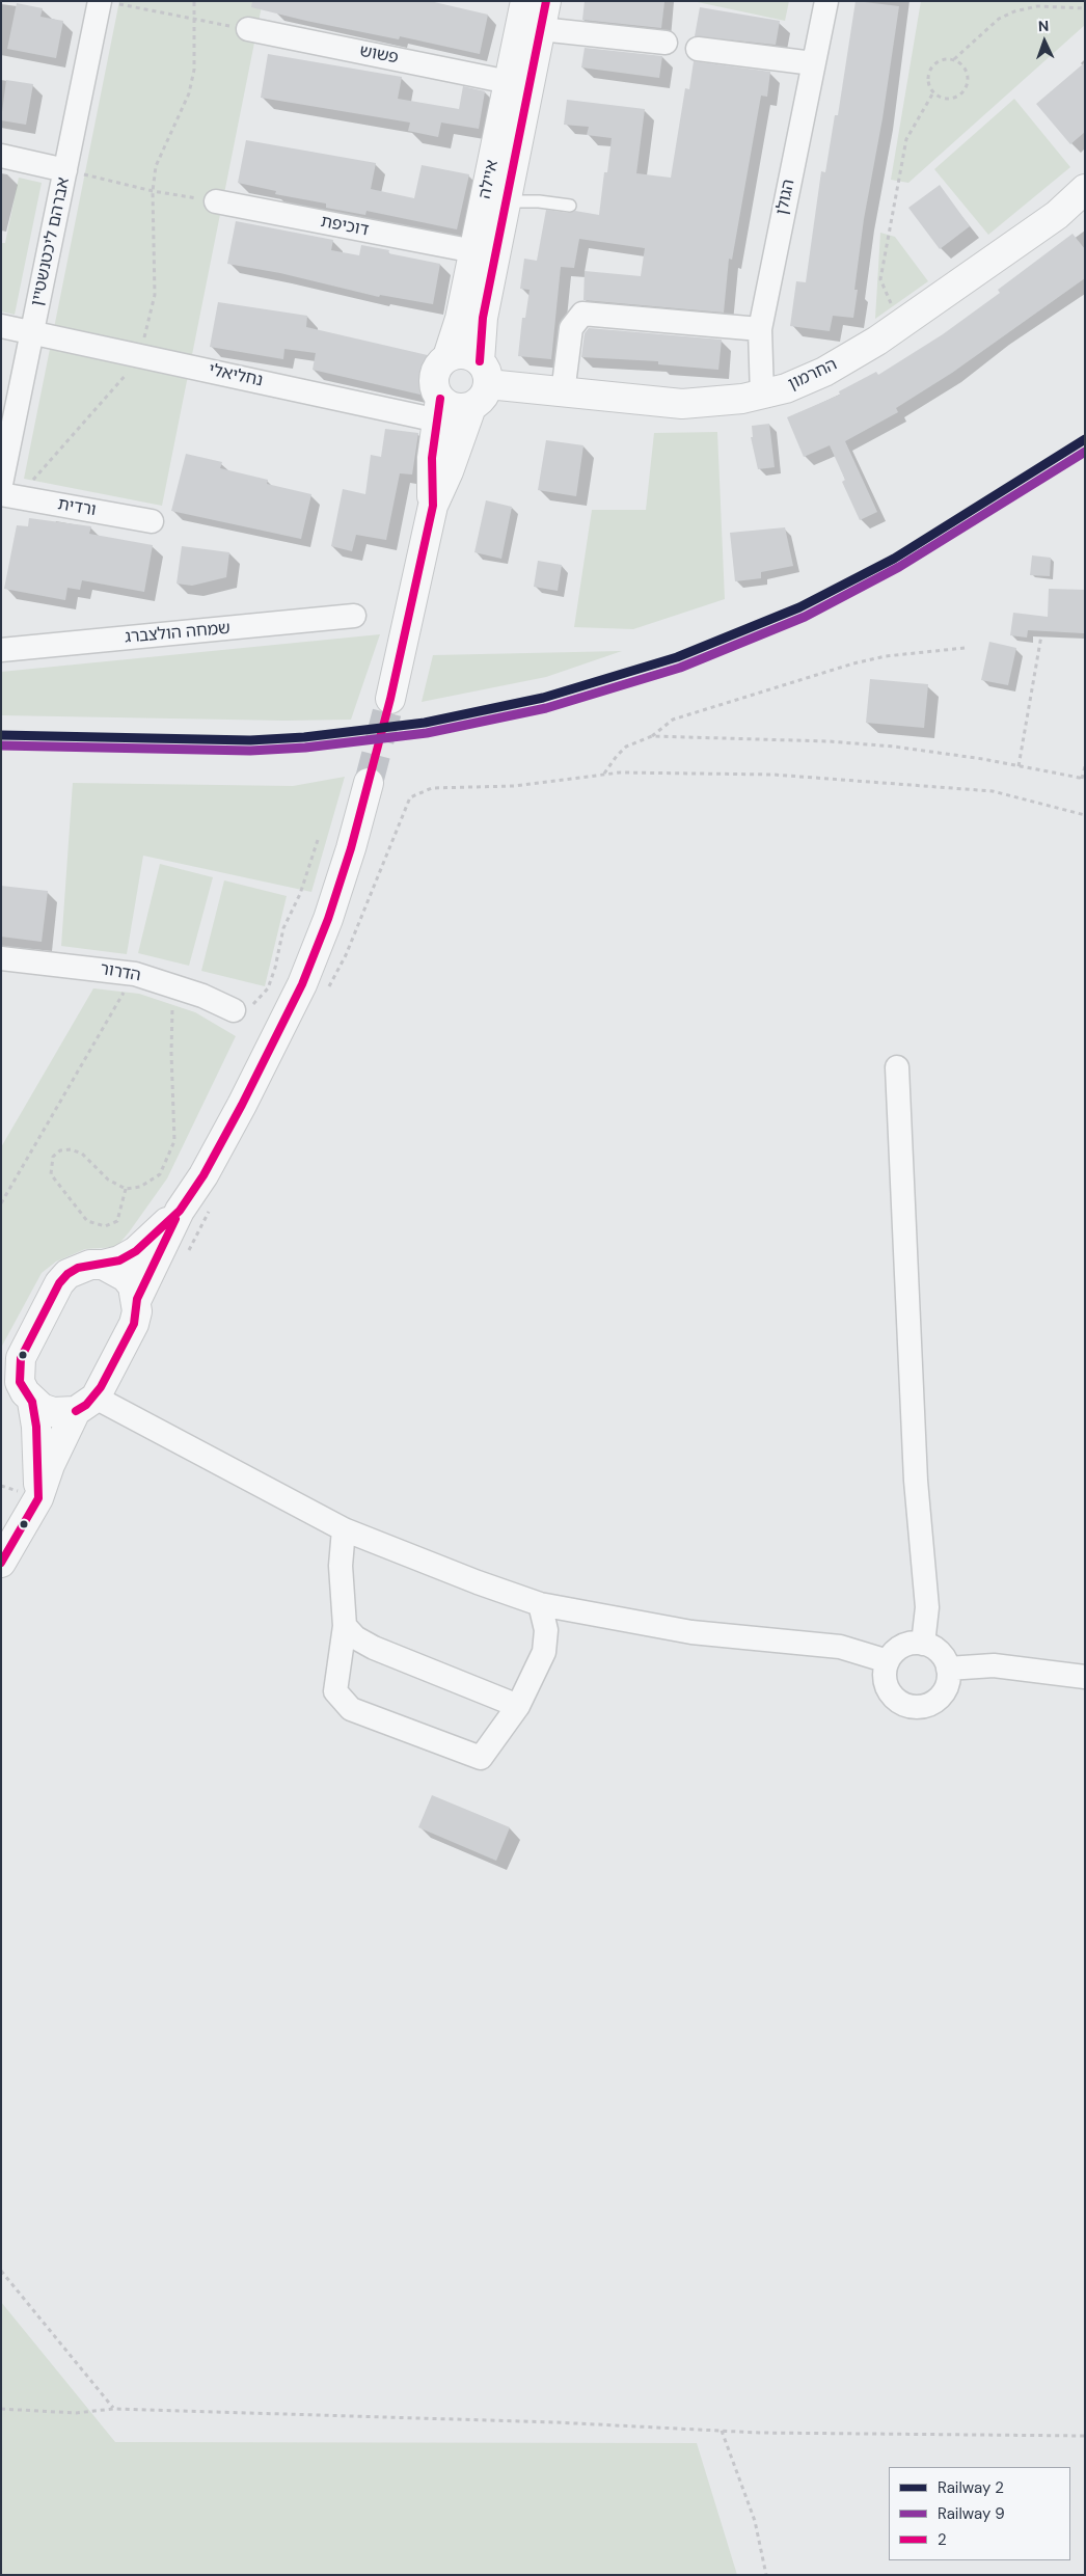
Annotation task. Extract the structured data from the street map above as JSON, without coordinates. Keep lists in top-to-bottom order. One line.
{"streets":{"street":["פשוש","איילה","הגולן","דוכיפת","אברהם ליכטנשטיין","החרמון","נחליאלי","ורדית","שמחה הולצברג","הדרור"]},"crossings":[["פשוש","איילה"],["איילה","דוכיפת"],["איילה","החרמון"],["איילה","נחליאלי"],["הגולן","החרמון"],["אברהם ליכטנשטיין","נחליאלי"],["החרמון","נחליאלי"]],"lines":["transit line 2","rail line 2","rail line 9"],"legend":["Railway 2","Railway 9","2"],"north":"top"}
